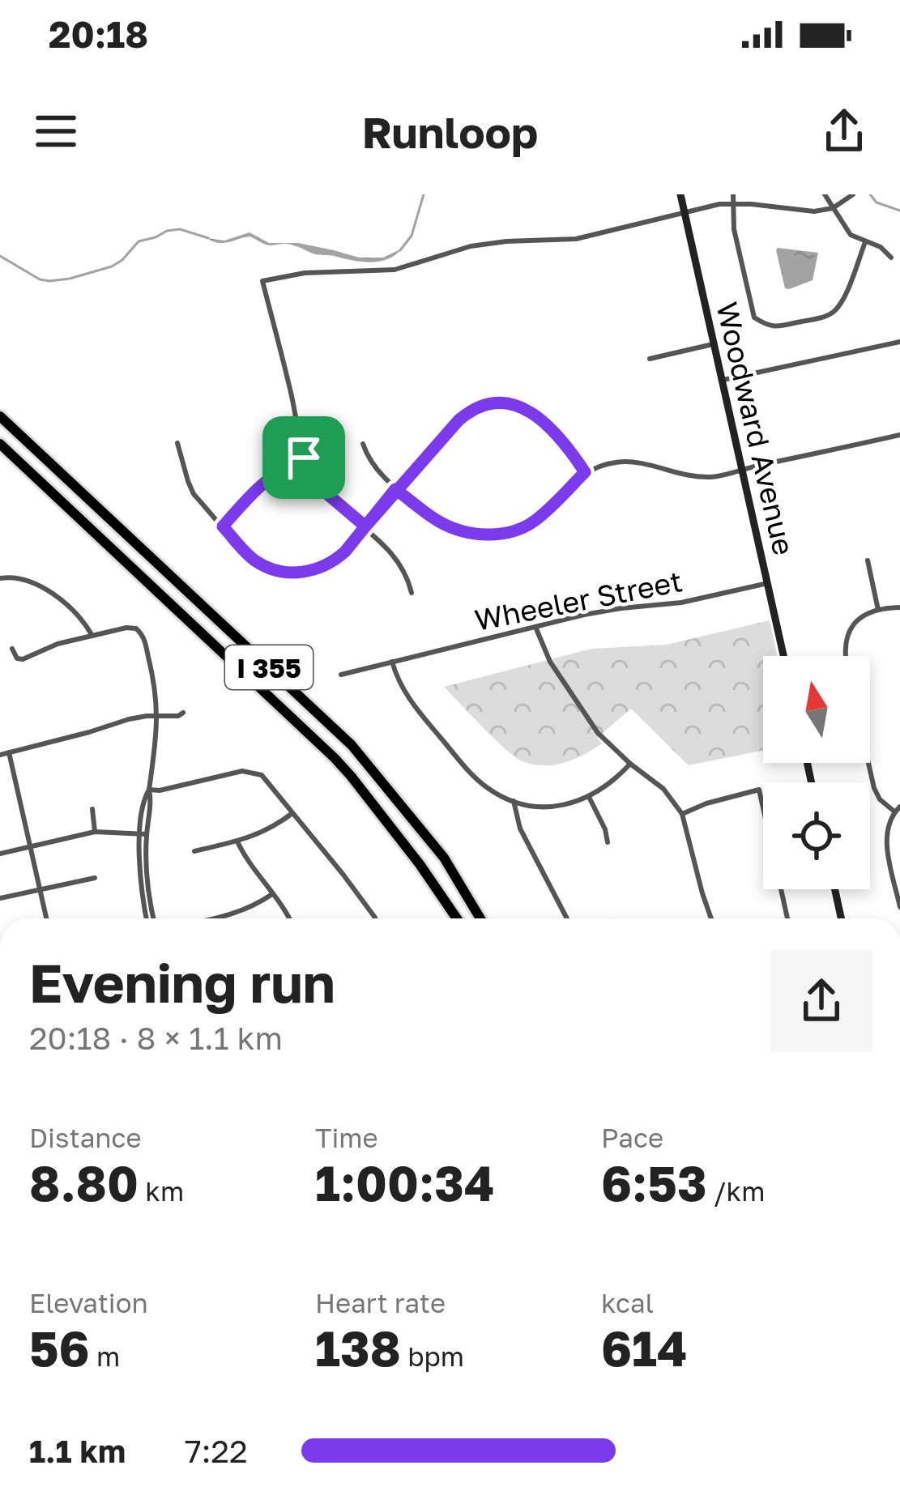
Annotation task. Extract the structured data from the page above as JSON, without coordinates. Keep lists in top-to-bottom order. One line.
{"streets":{"highway":["I 355"],"main road":["Woodward Avenue"],"street":["Wheeler Street"]},"crossings":[["Woodward Avenue","Wheeler Street"]],"north":"top","page":{"status":"20:18","header":"Runloop","heading":["Evening run","20:18 · 8 × 1.1 km"],"stats":[["Distance","8.80 km"],["Time","1:00:34"],["Pace","6:53 /km"],["Elevation","56 m"],["Heart rate","138 bpm"],["kcal","614"]],"list":[{"name":"1.1 km","note":"7:22"}]}}
